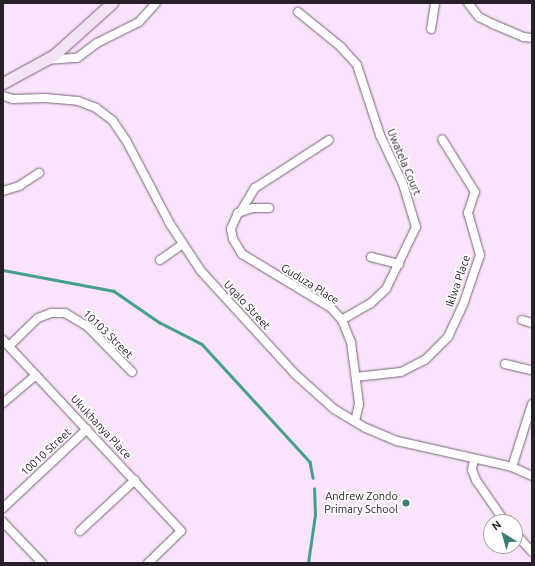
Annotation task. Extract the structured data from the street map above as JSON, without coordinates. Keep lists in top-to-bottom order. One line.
{"streets":{"street":["Uwatela Court","Iklwa Place","Guduza Place","Uqalo Street","10103 Street","Ukukhanya Place","10010 Street"]},"crossings":[["Uwatela Court","Guduza Place"],["Iklwa Place","Guduza Place"],["Guduza Place","Uqalo Street"],["10103 Street","Ukukhanya Place"],["Ukukhanya Place","10010 Street"]],"places":["Andrew Zondo Primary School"],"north":"top left"}
